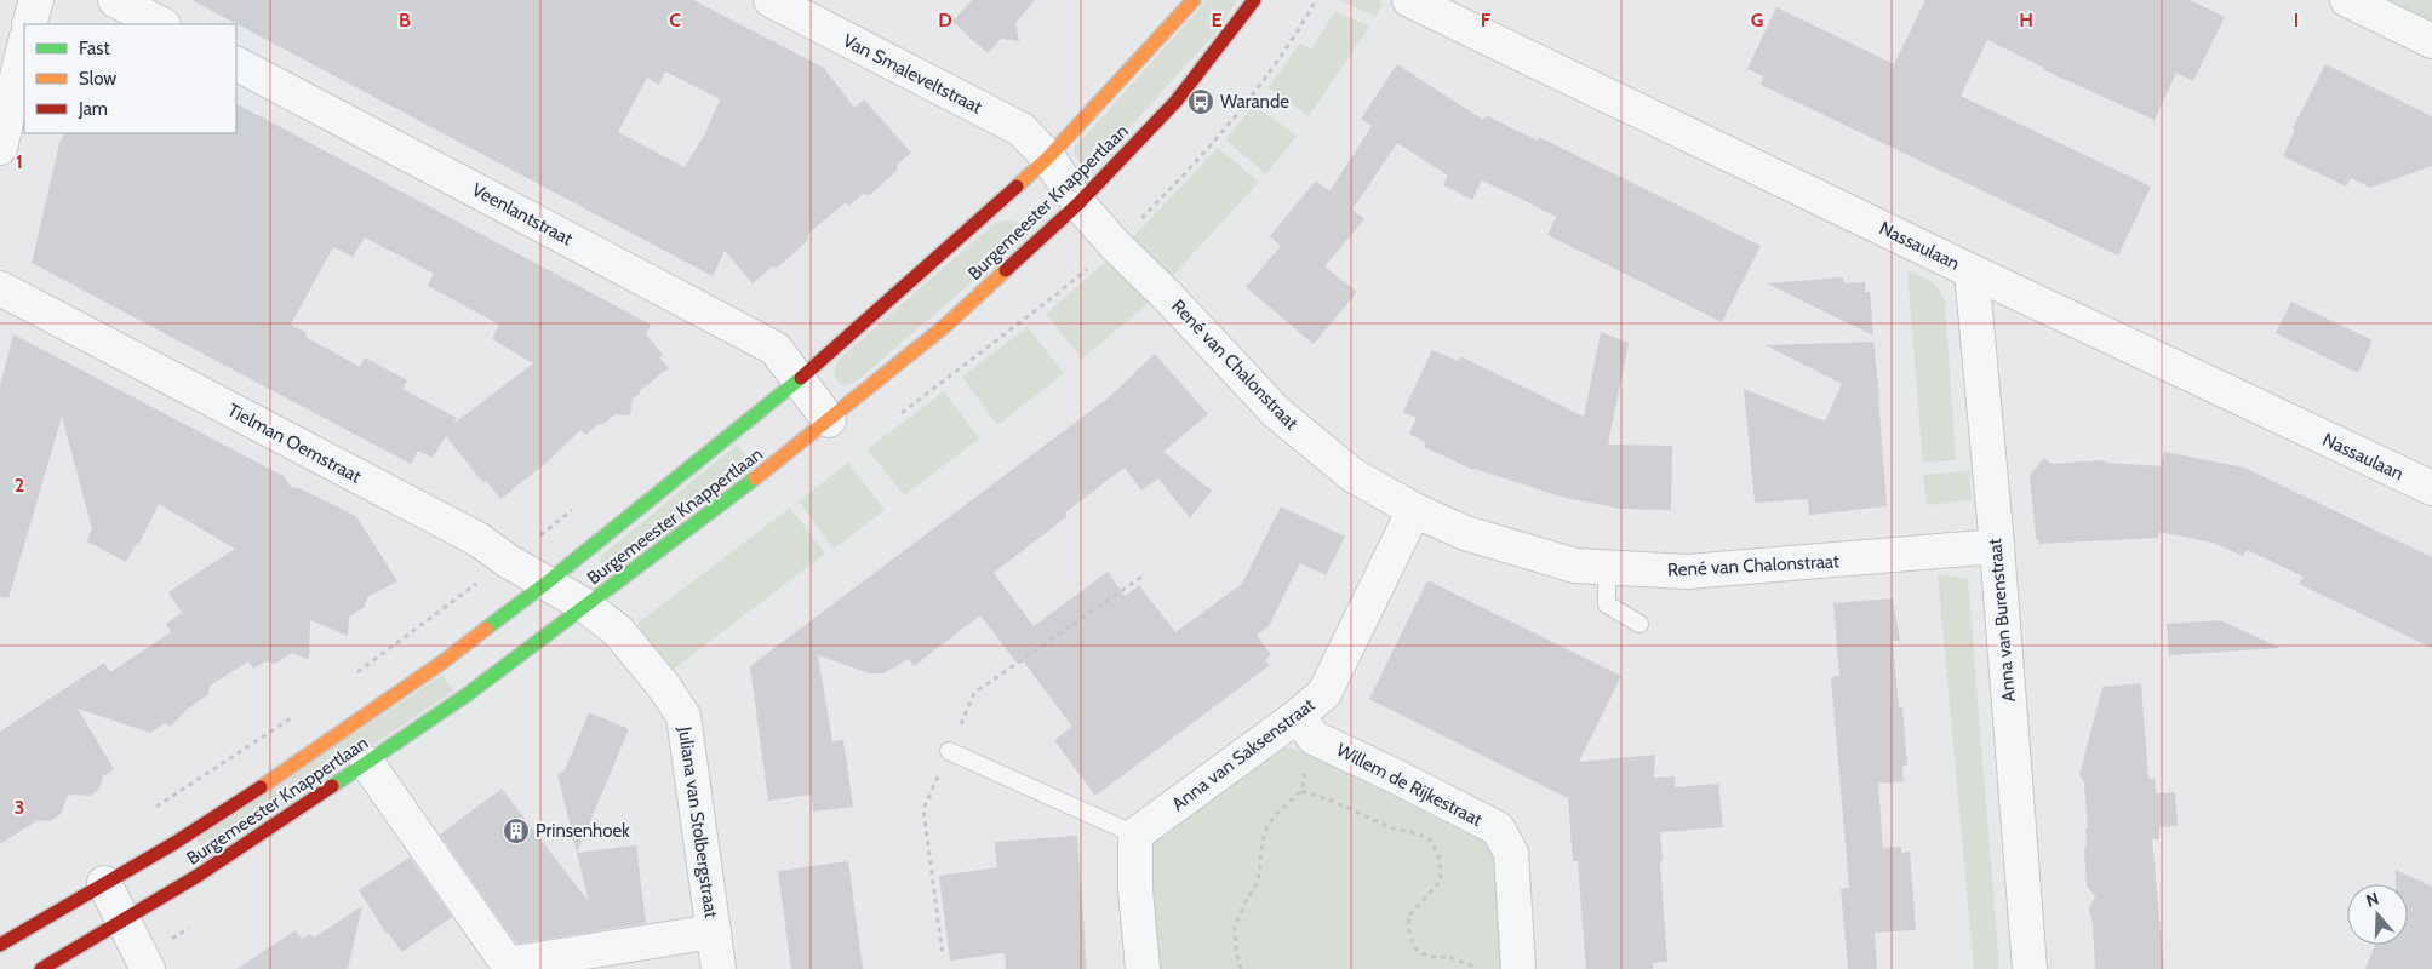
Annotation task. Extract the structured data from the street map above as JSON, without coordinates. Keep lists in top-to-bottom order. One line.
{"streets":{"main road":["Burgemeester Knappertlaan"],"street":["Van Smaleveltstraat","Veenlantstraat","Nassaulaan","René van Chalonstraat","Tielman Oemstraat","Anna van Burenstraat","Anna van Saksenstraat","Willem de Rijkestraat","Juliana van Stolbergstraat"]},"crossings":[["Van Smaleveltstraat","Burgemeester Knappertlaan"],["Van Smaleveltstraat","René van Chalonstraat"],["Burgemeester Knappertlaan","Veenlantstraat"],["Burgemeester Knappertlaan","René van Chalonstraat"],["Burgemeester Knappertlaan","Tielman Oemstraat"],["Burgemeester Knappertlaan","Juliana van Stolbergstraat"],["Nassaulaan","Anna van Burenstraat"],["René van Chalonstraat","Anna van Burenstraat"],["René van Chalonstraat","Anna van Saksenstraat"],["Tielman Oemstraat","Juliana van Stolbergstraat"],["Anna van Saksenstraat","Willem de Rijkestraat"]],"places":{"bus stop":["Warande"],"building":["Prinsenhoek"]},"legend":["Fast","Slow","Jam"],"north":"top","grid":{"columns":["B","C","D","E","F","G","H","I"],"rows":["1","2","3"]}}
